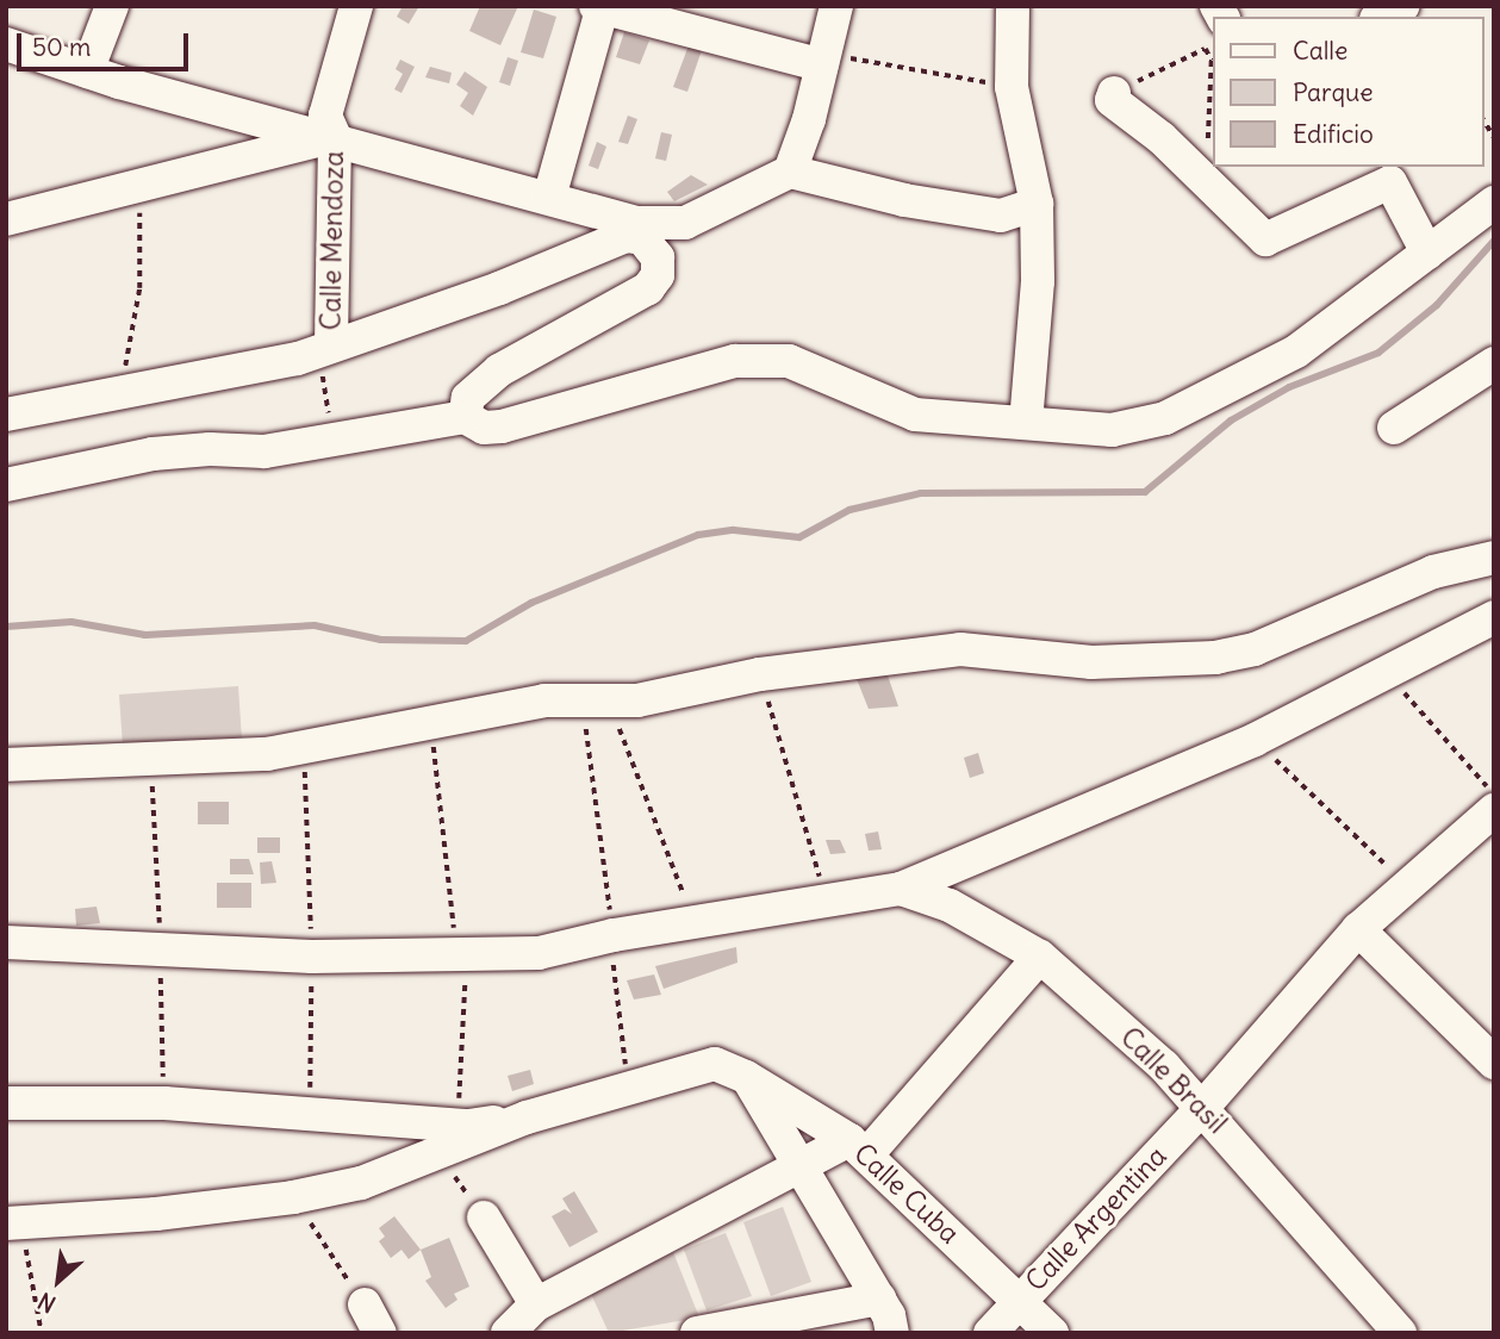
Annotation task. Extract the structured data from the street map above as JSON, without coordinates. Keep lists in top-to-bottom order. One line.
{"streets":{"street":["Calle Mendoza","Calle Brasil","Calle Cuba","Calle Argentina"]},"crossings":[["Calle Brasil","Calle Argentina"],["Calle Cuba","Calle Argentina"]],"legend":["Calle","Parque","Edificio"],"scale_bar":"50 m","north":"bottom left"}
